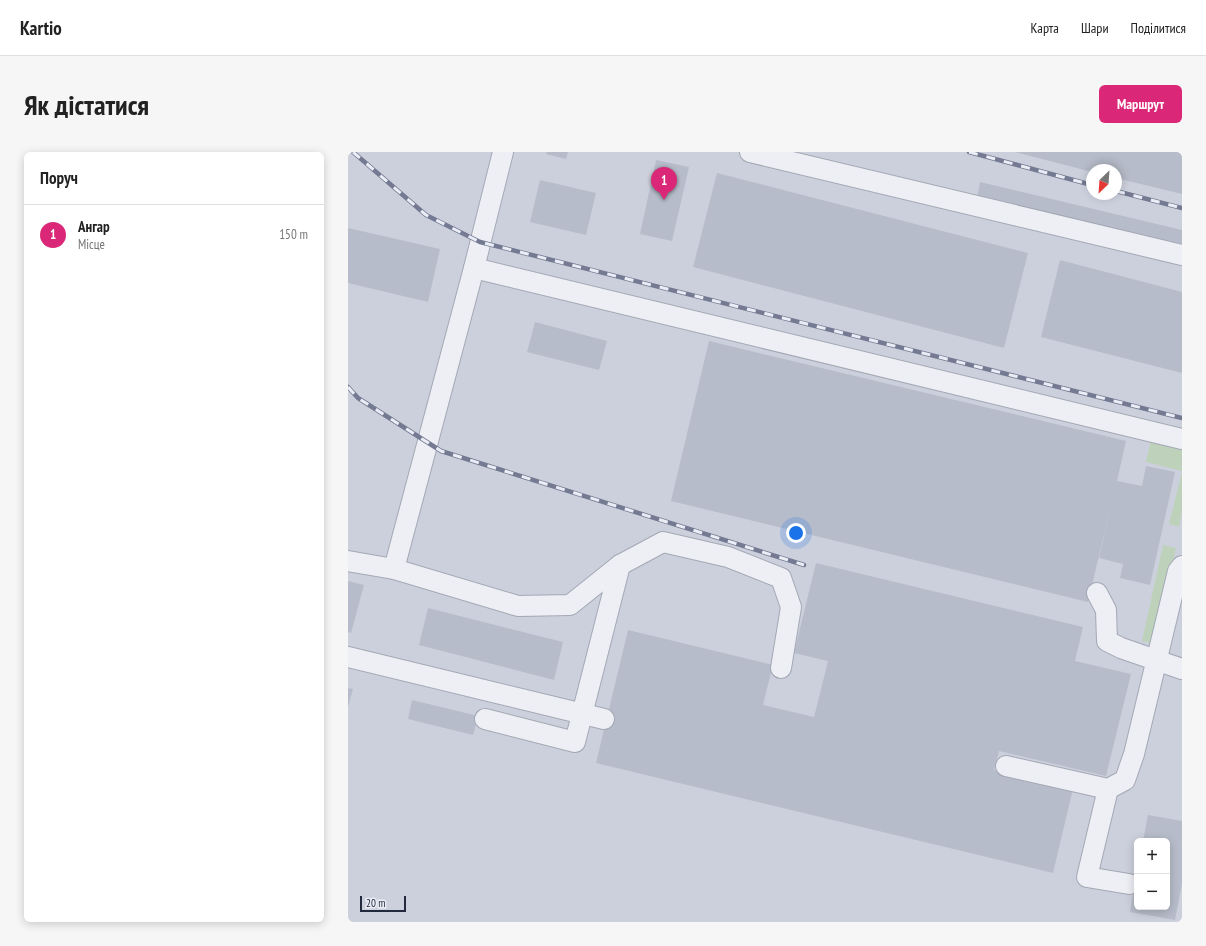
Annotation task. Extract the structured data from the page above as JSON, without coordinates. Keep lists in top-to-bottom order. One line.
{"scale_bar":"20 m","north":"bottom left","page":{"header":"Kartio","nav":["Карта","Шари","Поділитися"],"buttons":"Маршрут","title":"Як дістатися","heading":"Поруч","pins":"1","list":[{"mark":"1","name":"Ангар","note":"Місце","value":"150 m"}],"map_buttons":["+","−"],"scale":"20 m"}}
